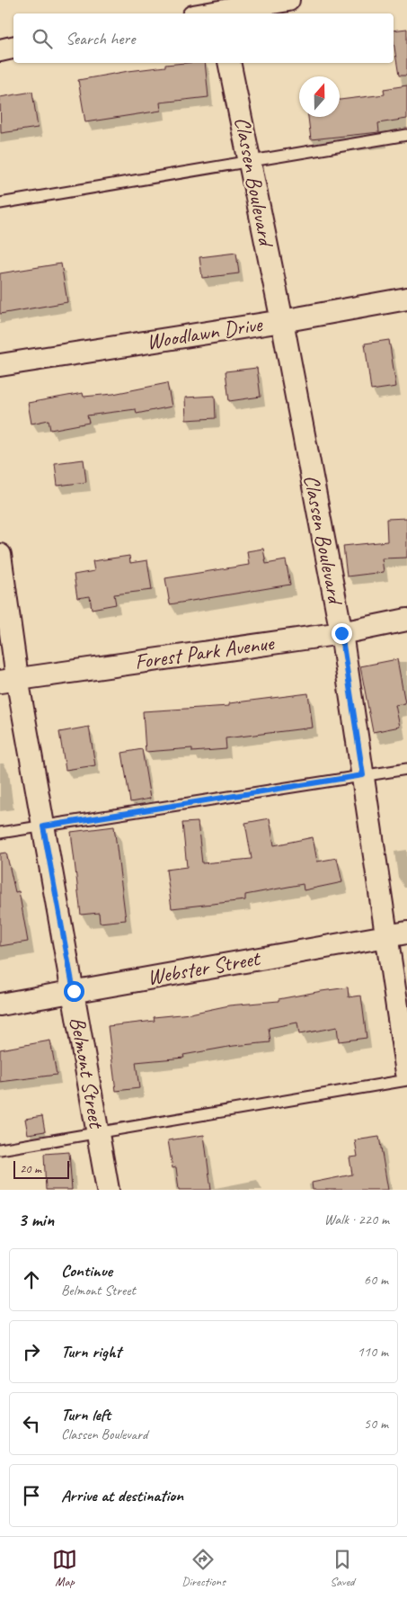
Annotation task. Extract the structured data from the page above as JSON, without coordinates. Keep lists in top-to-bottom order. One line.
{"streets":{"street":["Classen Boulevard","Woodlawn Drive","Forest Park Avenue","Webster Street","Belmont Street"]},"crossings":[["Classen Boulevard","Woodlawn Drive"],["Classen Boulevard","Forest Park Avenue"],["Classen Boulevard","Webster Street"],["Forest Park Avenue","Belmont Street"],["Webster Street","Belmont Street"]],"scale_bar":"20 m","north":"top","page":{"search":"Search here","scale":"20 m","heading":["3 min","Walk · 220 m"],"list":[["Continue","Belmont Street","60 m"],["Turn right","110 m"],["Turn left","Classen Boulevard","50 m"],"Arrive at destination"],"nav":["Map","Directions","Saved"]}}
